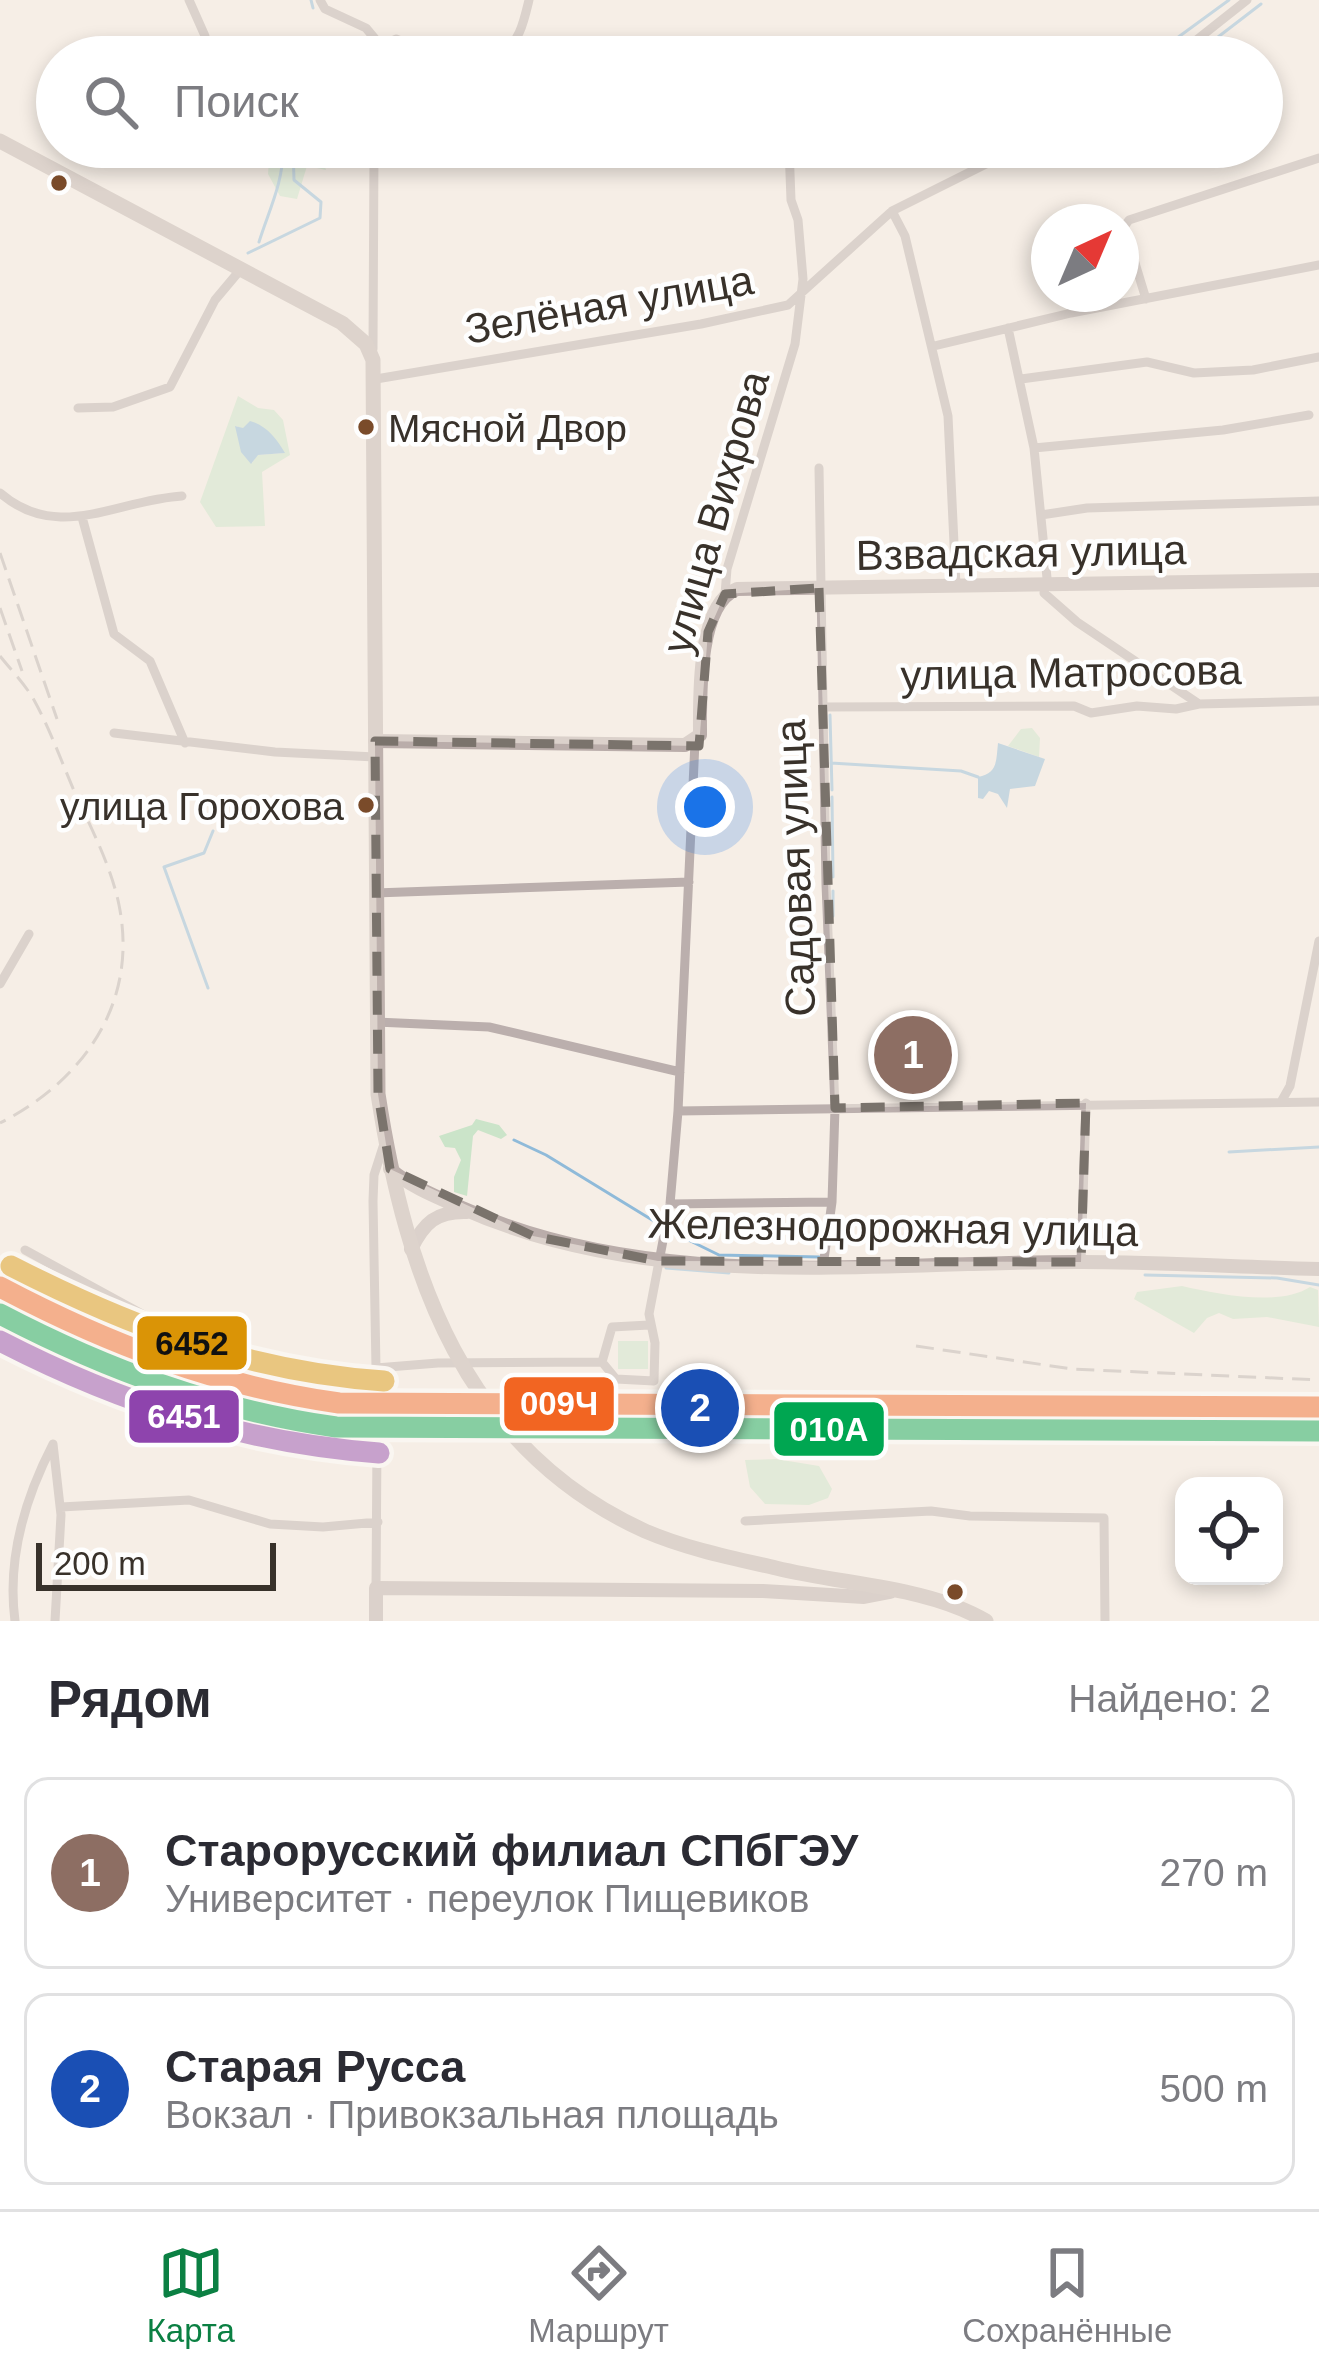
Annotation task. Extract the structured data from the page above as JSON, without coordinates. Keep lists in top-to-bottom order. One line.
{"streets":{"street":["Зелёная улица","улица Вихрова","Взвадская улица","улица Матросова","Садовая улица","Железнодорожная улица"]},"crossings":[["Зелёная улица","улица Вихрова"],["улица Вихрова","Взвадская улица"],["улица Вихрова","Железнодорожная улица"],["Взвадская улица","Садовая улица"],["улица Матросова","Садовая улица"],["Садовая улица","Железнодорожная улица"]],"places":["Мясной Двор","улица Горохова"],"lines":["transit line 6452","transit line 009Ч","transit line 010А","transit line 6451"],"scale_bar":"200 m","north":"top right","page":{"search":"Поиск","pins":["1","2"],"scale":"200 m","heading":["Рядом","Найдено: 2"],"list":[{"mark":"1","name":"Старорусский филиал СПбГЭУ","note":"Университет · переулок Пищевиков","value":"270 m"},{"mark":"2","name":"Старая Русса","note":"Вокзал · Привокзальная площадь","value":"500 m"}],"nav":["Карта","Маршрут","Сохранённые"]}}
